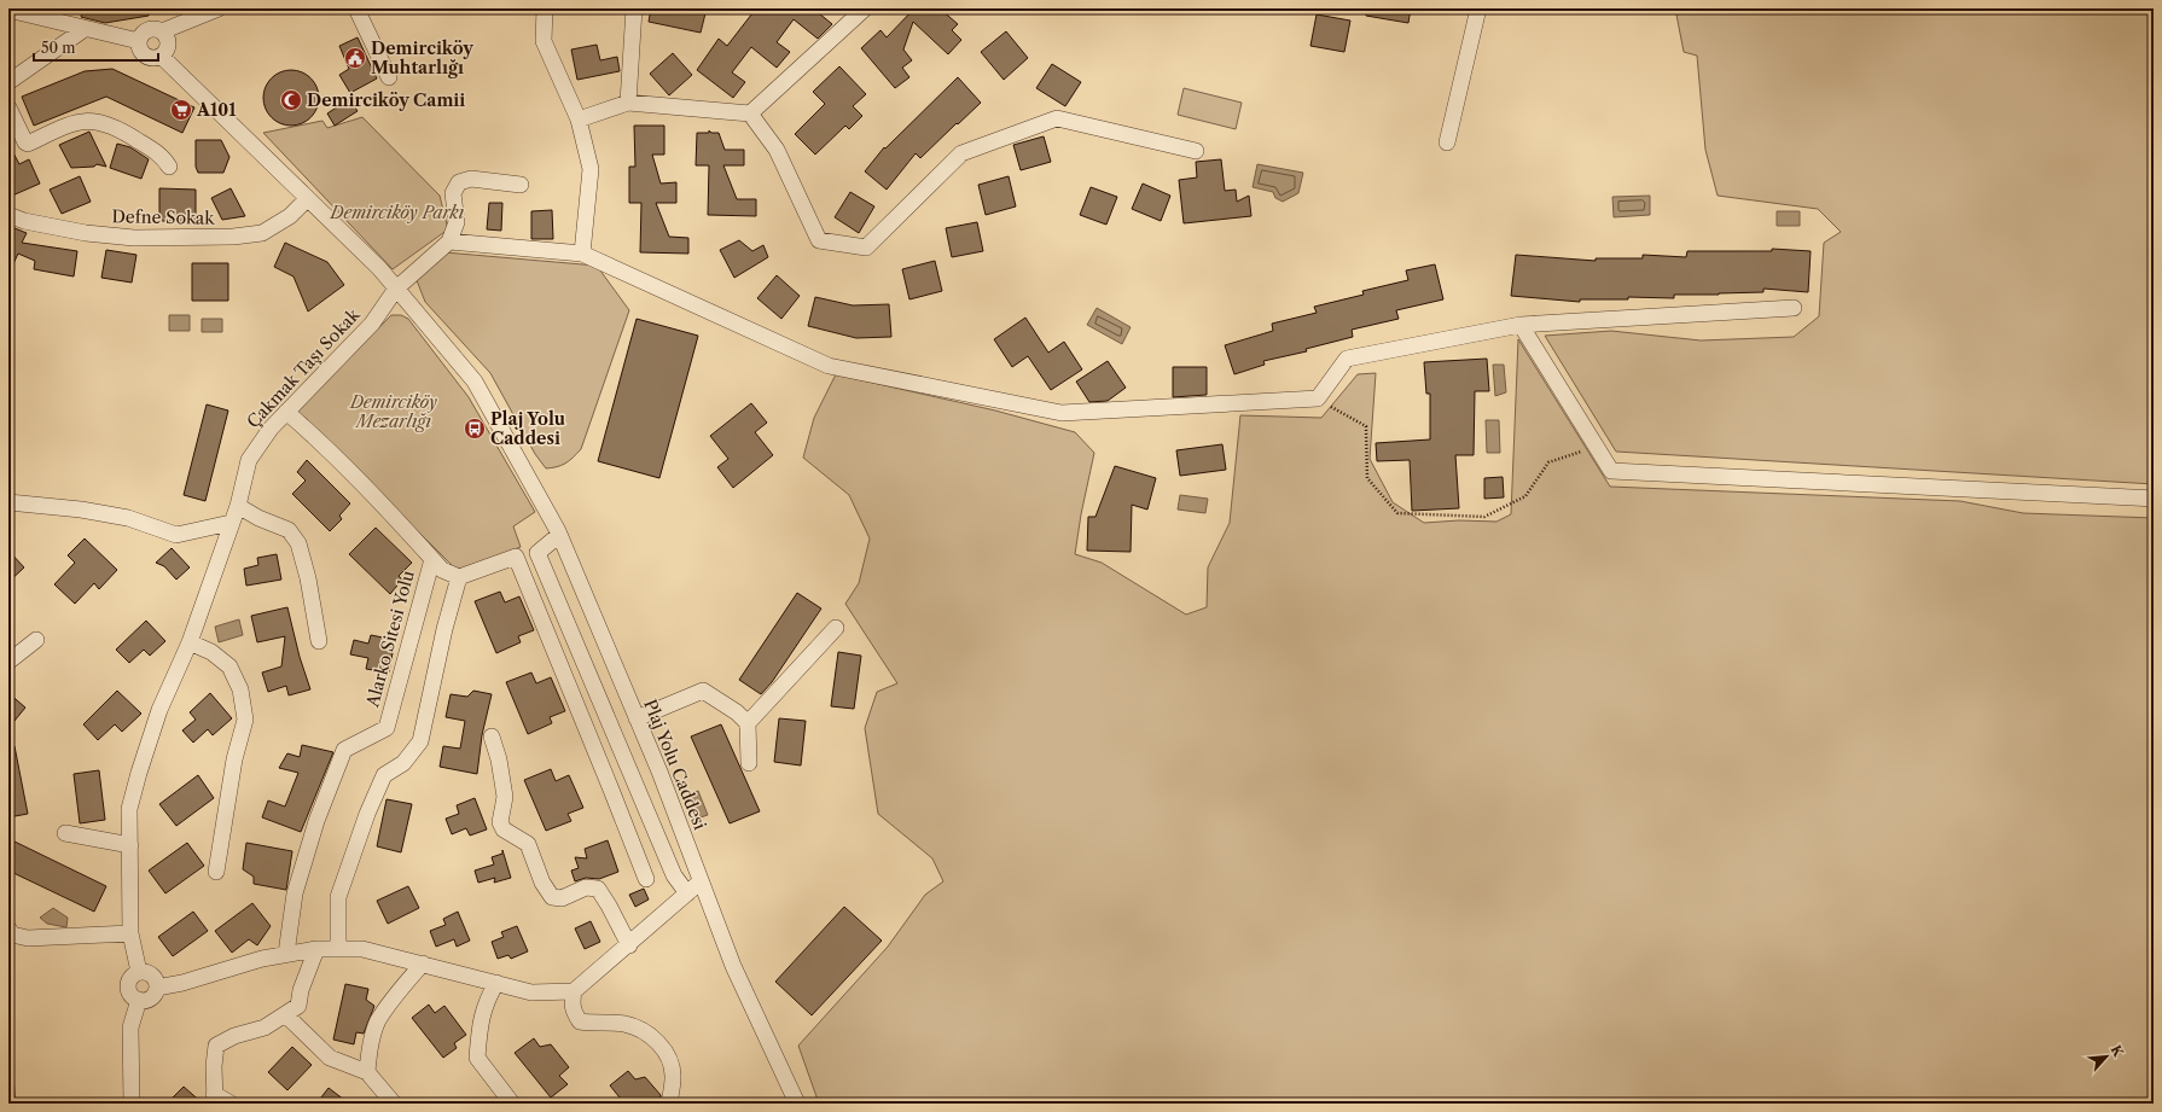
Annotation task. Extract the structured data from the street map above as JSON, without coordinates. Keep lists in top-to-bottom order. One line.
{"streets":{"street":["Defne Sokak","Çakmak Taşı Sokak","Alarko Sitesi Yolu","Plaj Yolu Caddesi"]},"crossings":[["Defne Sokak","Plaj Yolu Caddesi"],["Çakmak Taşı Sokak","Alarko Sitesi Yolu"],["Çakmak Taşı Sokak","Plaj Yolu Caddesi"]],"parks":["Demirciköy Parkı","Demirciköy Mezarlığı"],"places":{"public building":["Demirciköy Muhtarlığı"],"mosque":["Demirciköy Camii"],"supermarket":["A101"],"bus stop":["Plaj Yolu Caddesi"]},"scale_bar":"50 m","north":"top right"}
